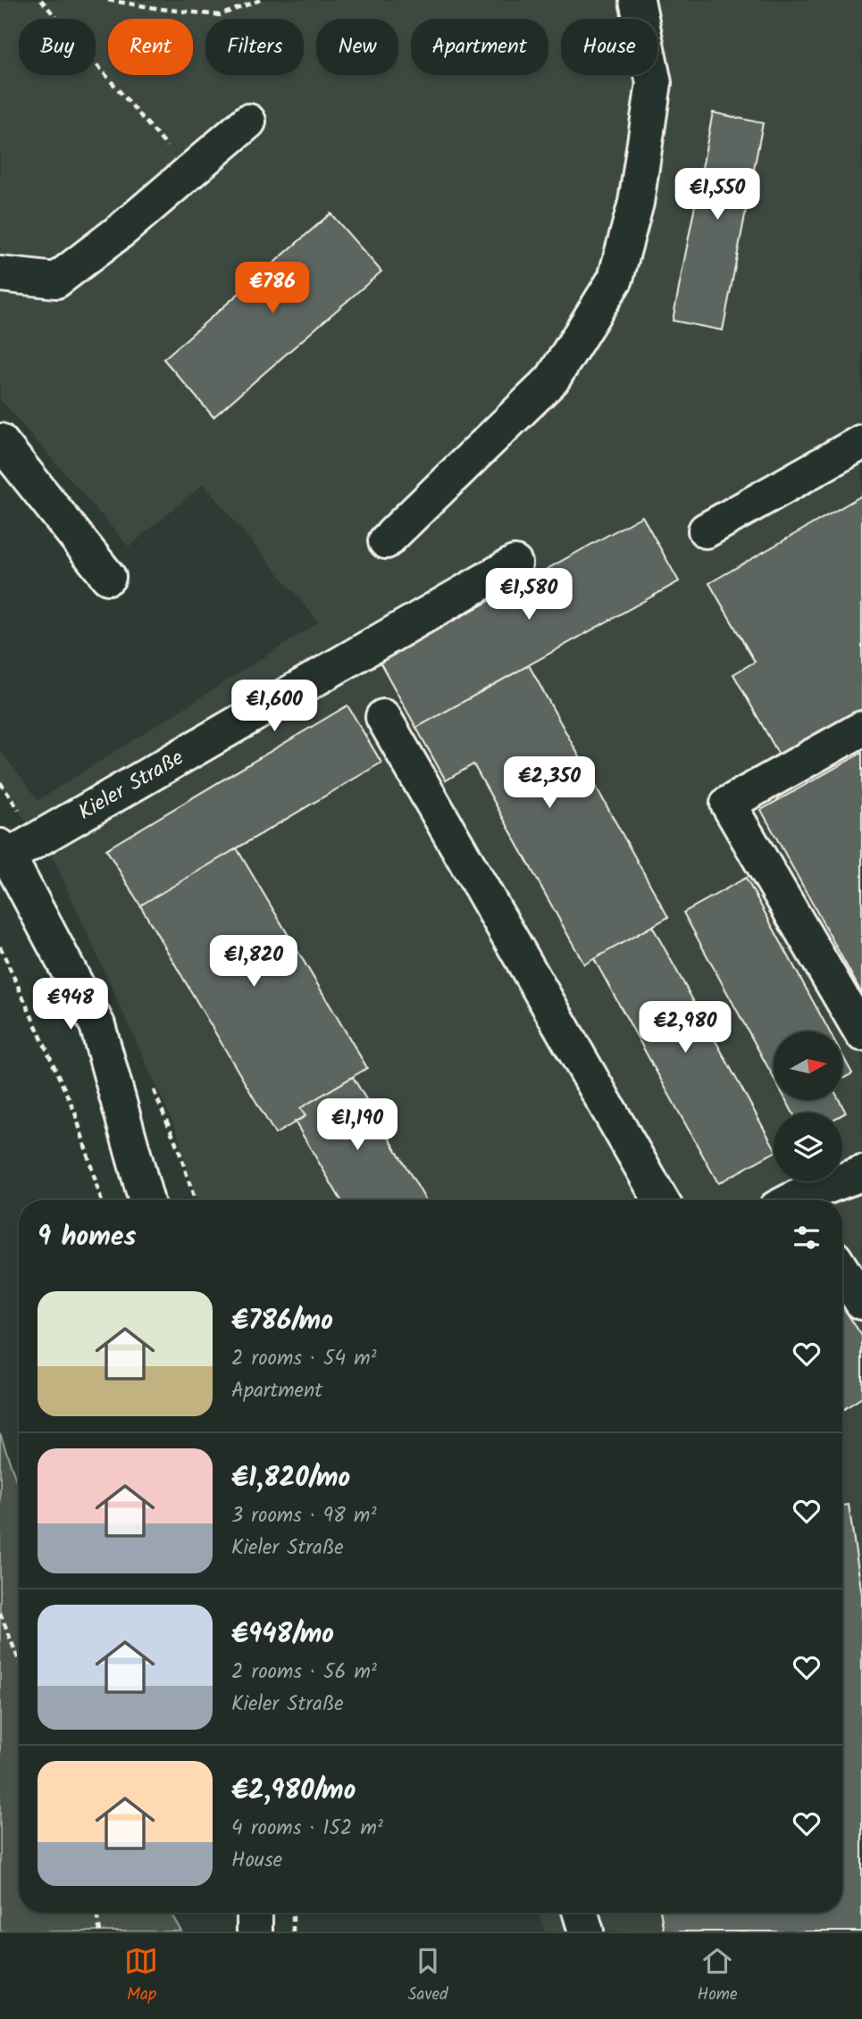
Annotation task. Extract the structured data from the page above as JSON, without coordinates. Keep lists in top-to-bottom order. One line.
{"streets":{"street":["Kieler Straße"]},"north":"right","page":{"chip":["Buy","Rent","Filters","New","Apartment","House"],"price":["€1,550","€786","€1,580","€1,600","€2,350","€1,820","€948","€2,980","€1,190"],"heading":"9 homes","list":[{"name":"€786/mo","note":"2 rooms · 54 m² · Apartment"},{"name":"€1,820/mo","note":"3 rooms · 98 m² · Kieler Straße"},{"name":"€948/mo","note":"2 rooms · 56 m² · Kieler Straße"},{"name":"€2,980/mo","note":"4 rooms · 152 m² · House"}],"tabs":["Map","Saved","Home"]}}
